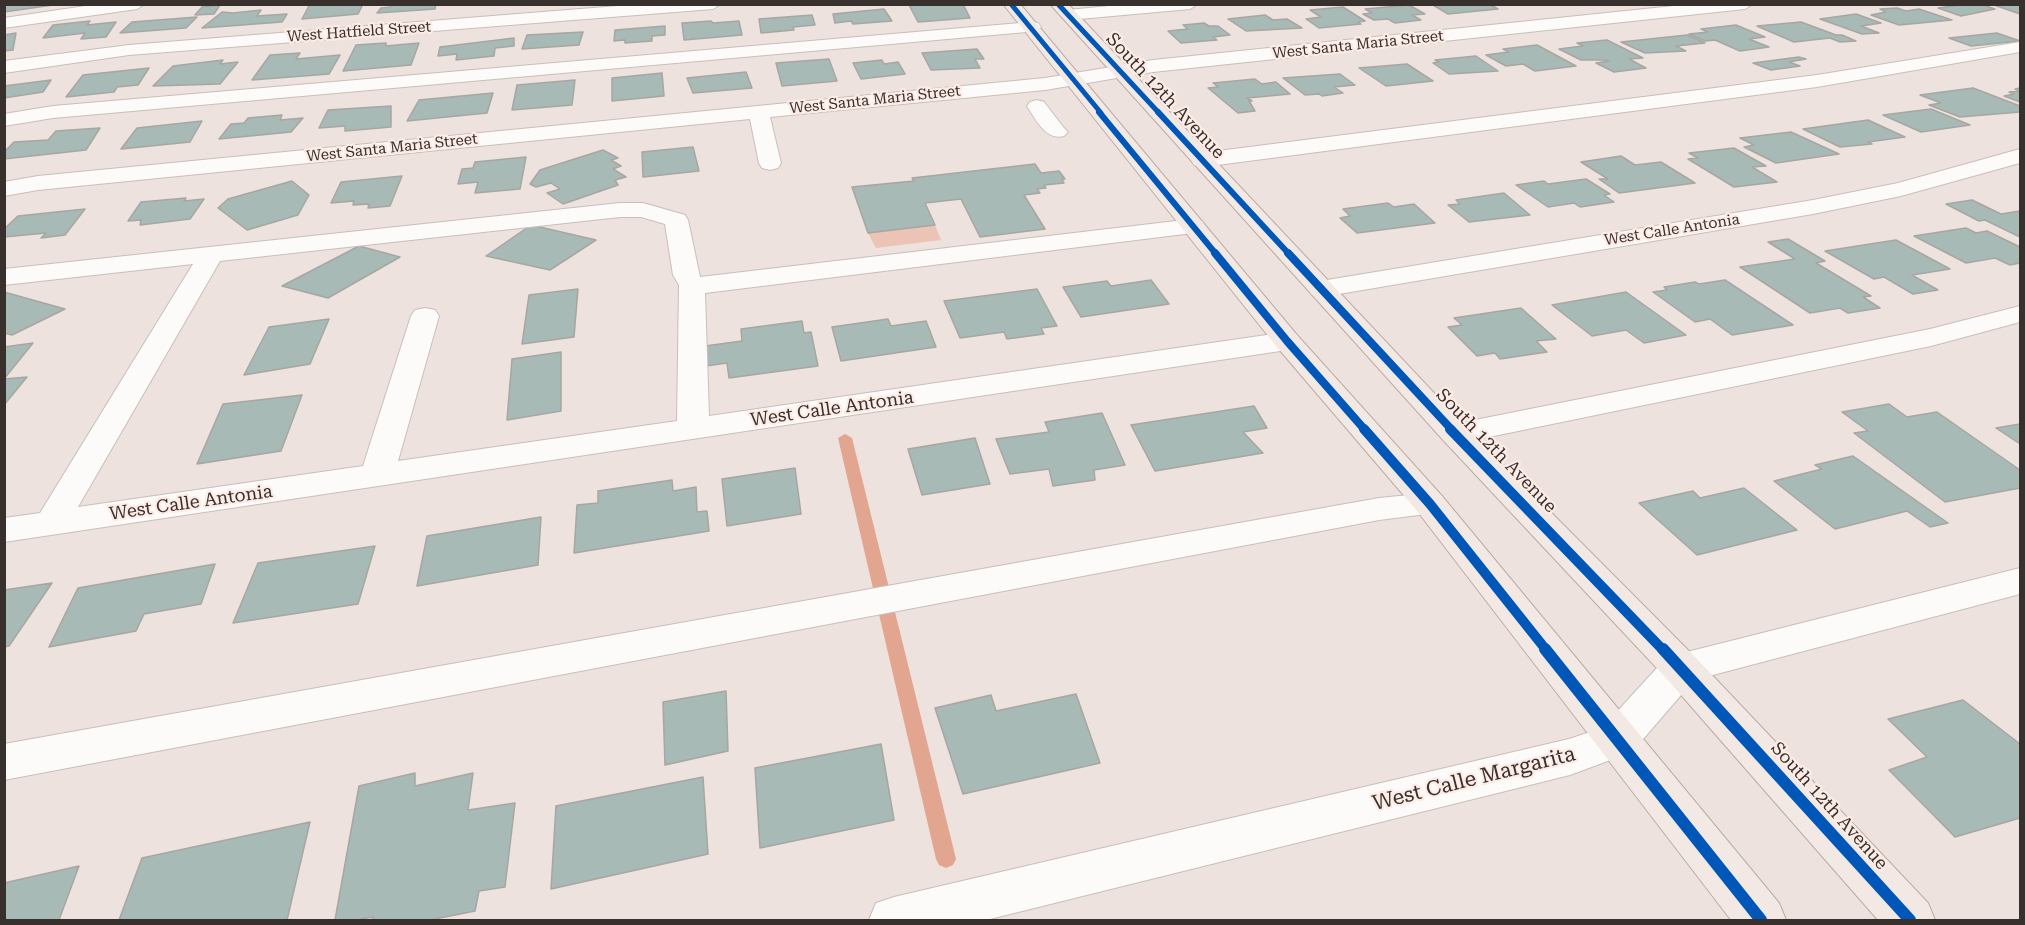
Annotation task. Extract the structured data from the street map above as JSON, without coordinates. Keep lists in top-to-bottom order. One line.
{"streets":{"main road":["South 12th Avenue"],"street":["West Hatfield Street","West Santa Maria Street","West Calle Antonia","West Calle Margarita"]},"crossings":[["West Santa Maria Street","South 12th Avenue"],["South 12th Avenue","West Calle Antonia"]]}
